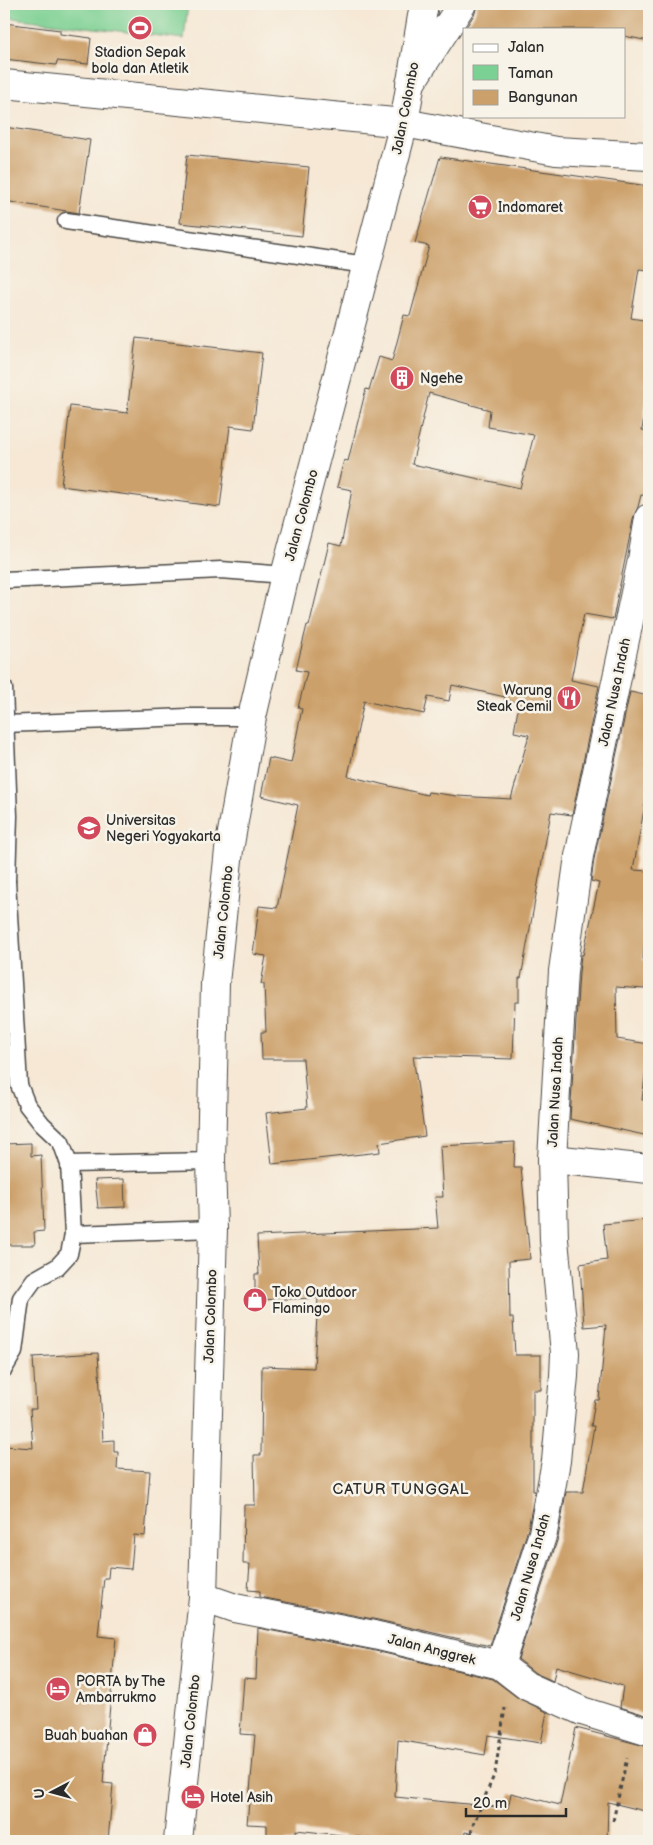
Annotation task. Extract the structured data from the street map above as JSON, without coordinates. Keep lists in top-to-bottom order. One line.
{"streets":{"street":["Jalan Colombo","Jalan Nusa Indah","Jalan Anggrek"]},"crossings":[["Jalan Colombo","Jalan Anggrek"],["Jalan Nusa Indah","Jalan Anggrek"]],"districts":["CATUR TUNGGAL"],"places":{"sports":["Stadion Sepak bola dan Atletik"],"supermarket":["Indomaret"],"building":["Ngehe"],"restaurant":["Warung Steak Cemil"],"school or university":["Universitas Negeri Yogyakarta"],"shop":["Toko Outdoor Flamingo","Buah buahan"],"hotel":["PORTA by The Ambarrukmo","Hotel Asih"]},"legend":["Jalan","Taman","Bangunan"],"scale_bar":"20 m","north":"left"}
